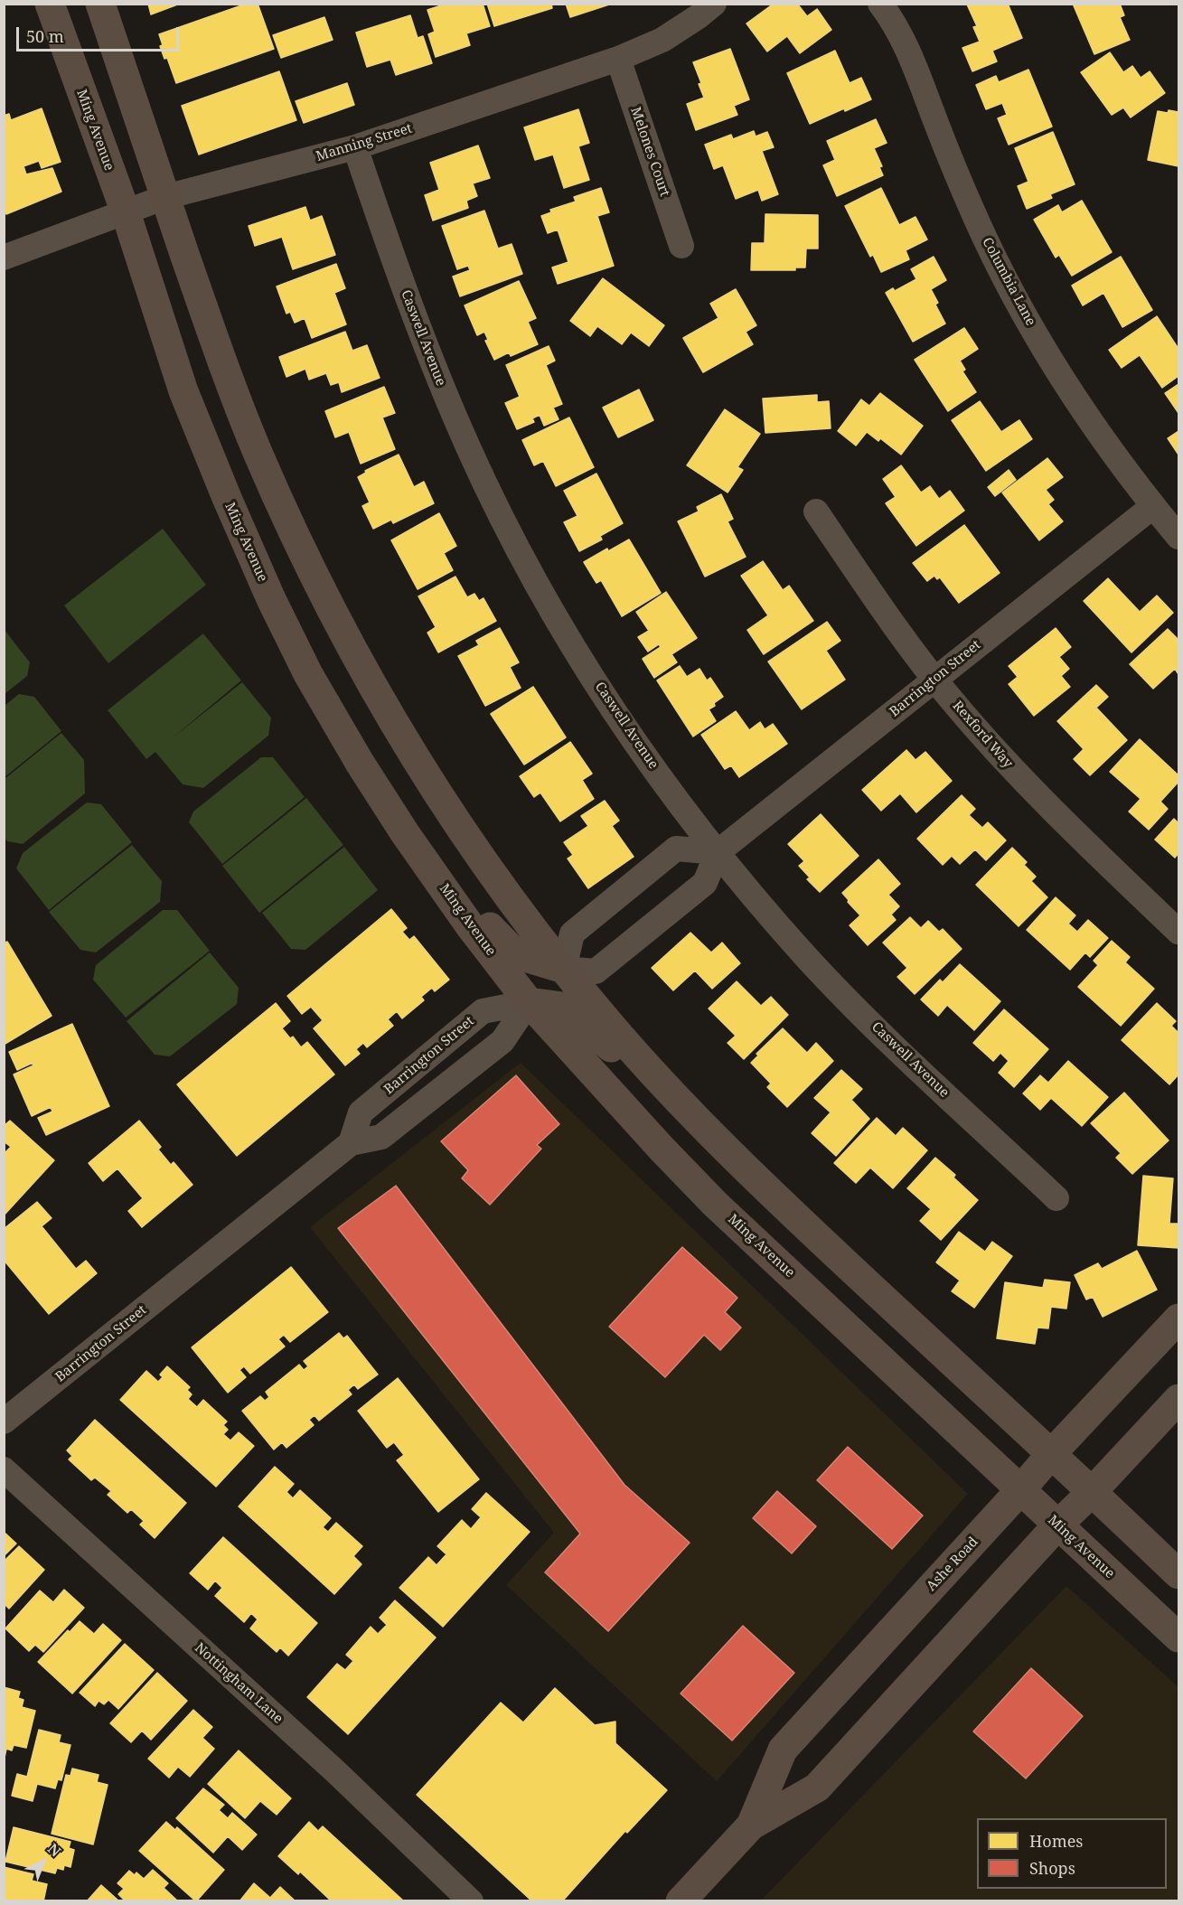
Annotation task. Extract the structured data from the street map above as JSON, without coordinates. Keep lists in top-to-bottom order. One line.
{"streets":{"main road":["Ming Avenue","Ashe Road"],"street":["Manning Street","Melones Court","Columbia Lane","Caswell Avenue","Barrington Street","Rexford Way","Nottingham Lane"]},"crossings":[["Ming Avenue","Manning Street"],["Ming Avenue","Barrington Street"],["Ming Avenue","Ashe Road"],["Manning Street","Melones Court"],["Manning Street","Caswell Avenue"],["Columbia Lane","Barrington Street"],["Caswell Avenue","Barrington Street"],["Barrington Street","Rexford Way"]],"legend":["Homes","Shops"],"scale_bar":"50 m","north":"top right"}
